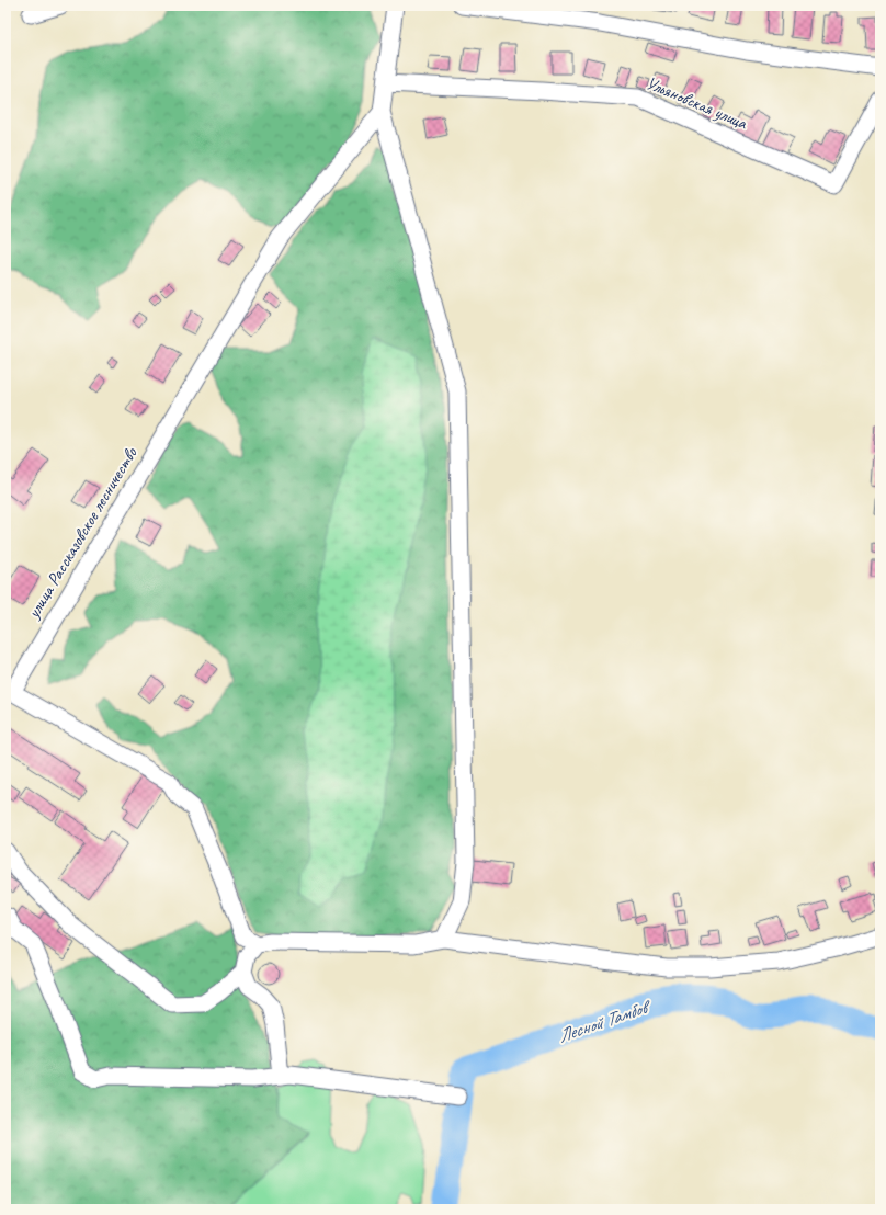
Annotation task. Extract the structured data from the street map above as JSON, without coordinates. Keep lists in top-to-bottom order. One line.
{"streets":{"street":["Ульяновская улица","улица Рассказовское лесничество"]},"water":["Лесной Тамбов"]}
